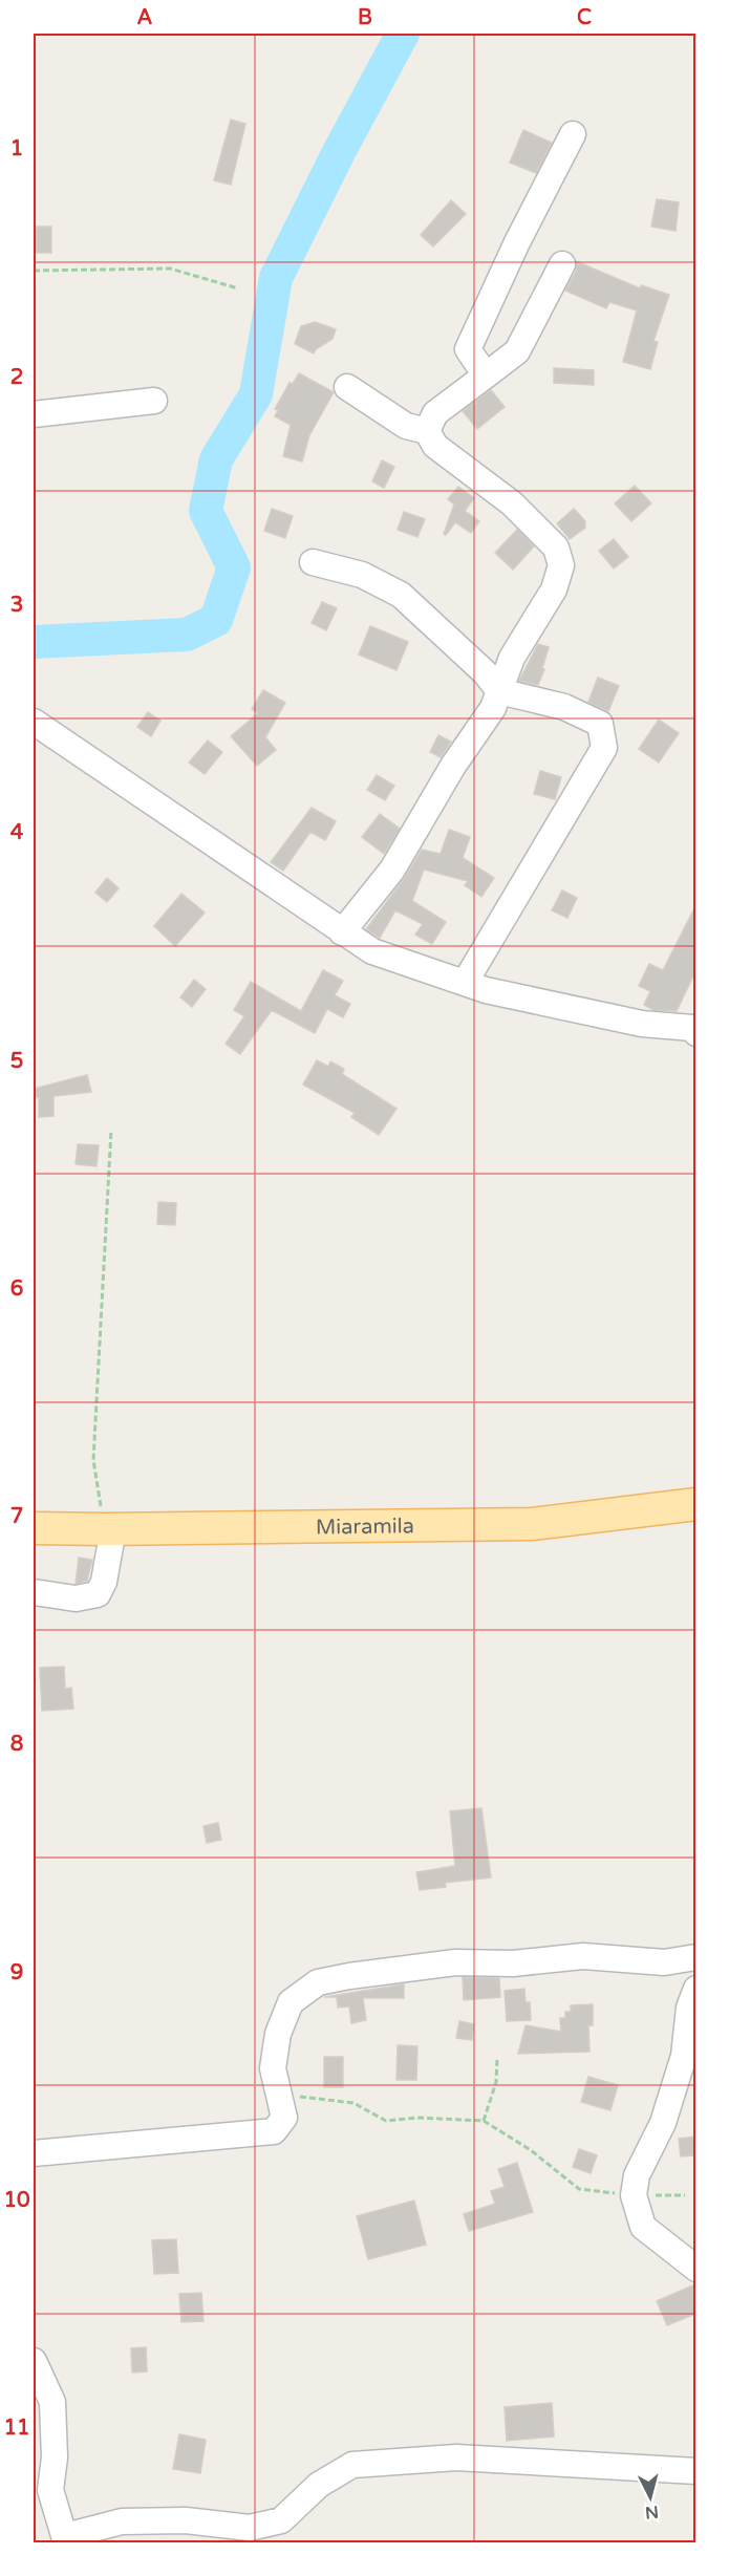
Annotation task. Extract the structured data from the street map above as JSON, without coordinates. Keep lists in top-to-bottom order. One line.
{"streets":{"main road":["Miaramila"]},"north":"bottom","grid":{"columns":["A","B","C"],"rows":["1","2","3","4","5","6","7","8","9","10","11"]}}
